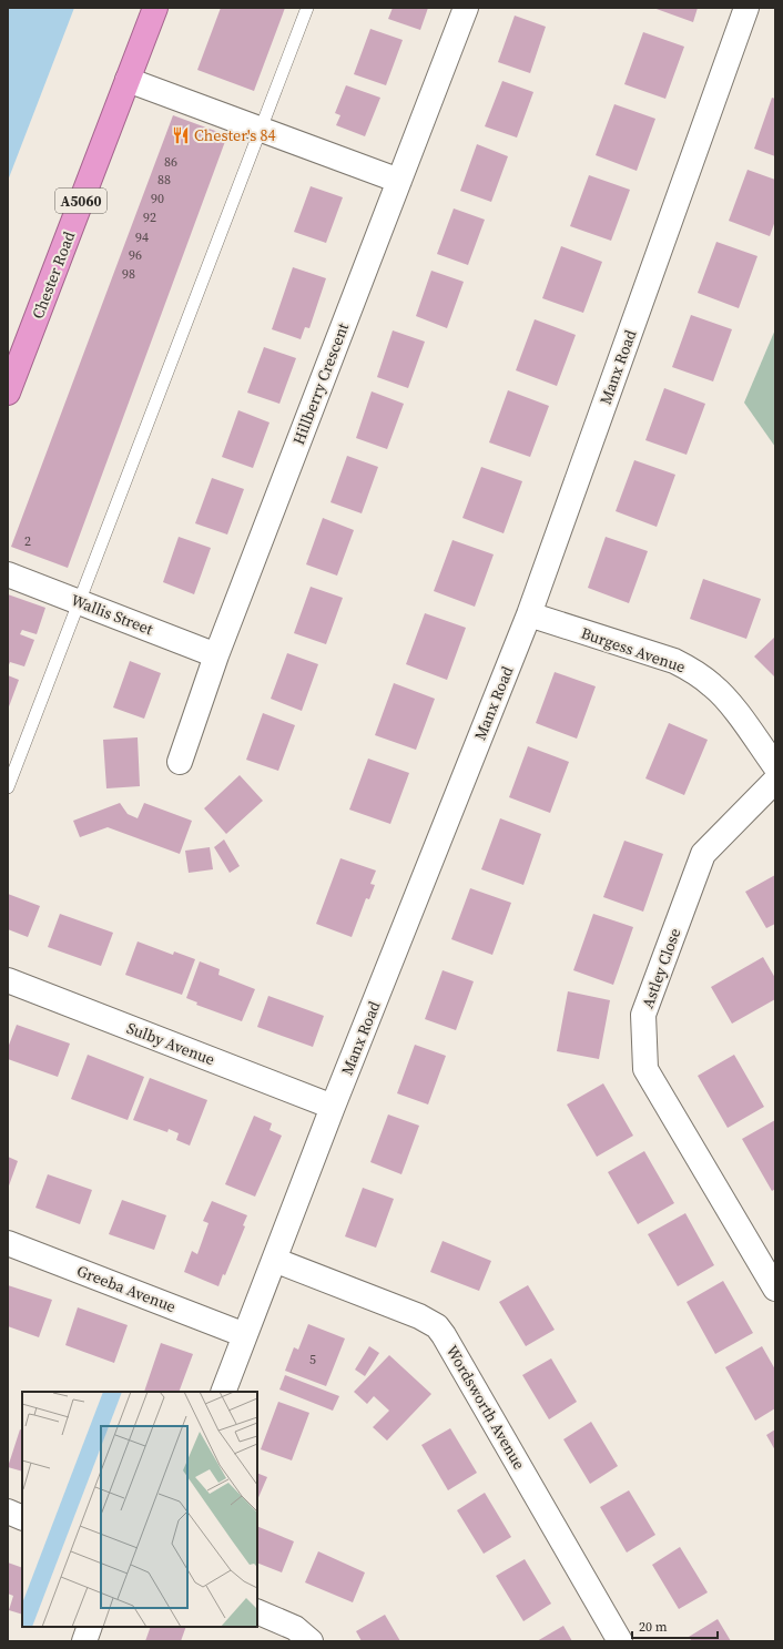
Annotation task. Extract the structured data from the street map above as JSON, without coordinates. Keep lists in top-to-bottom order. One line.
{"streets":{"highway":["A5060","Chester Road"],"street":["Manx Road","Hillberry Crescent","Wallis Street","Burgess Avenue","Astley Close","Sulby Avenue","Greeba Avenue","Wordsworth Avenue"]},"crossings":[["Manx Road","Burgess Avenue"],["Manx Road","Sulby Avenue"],["Manx Road","Greeba Avenue"],["Manx Road","Wordsworth Avenue"],["Hillberry Crescent","Wallis Street"]],"places":{"restaurant":["Chester's 84"]},"house_numbers":["86","88","90","92","94","96","98","2","5"],"scale_bar":"20 m"}
